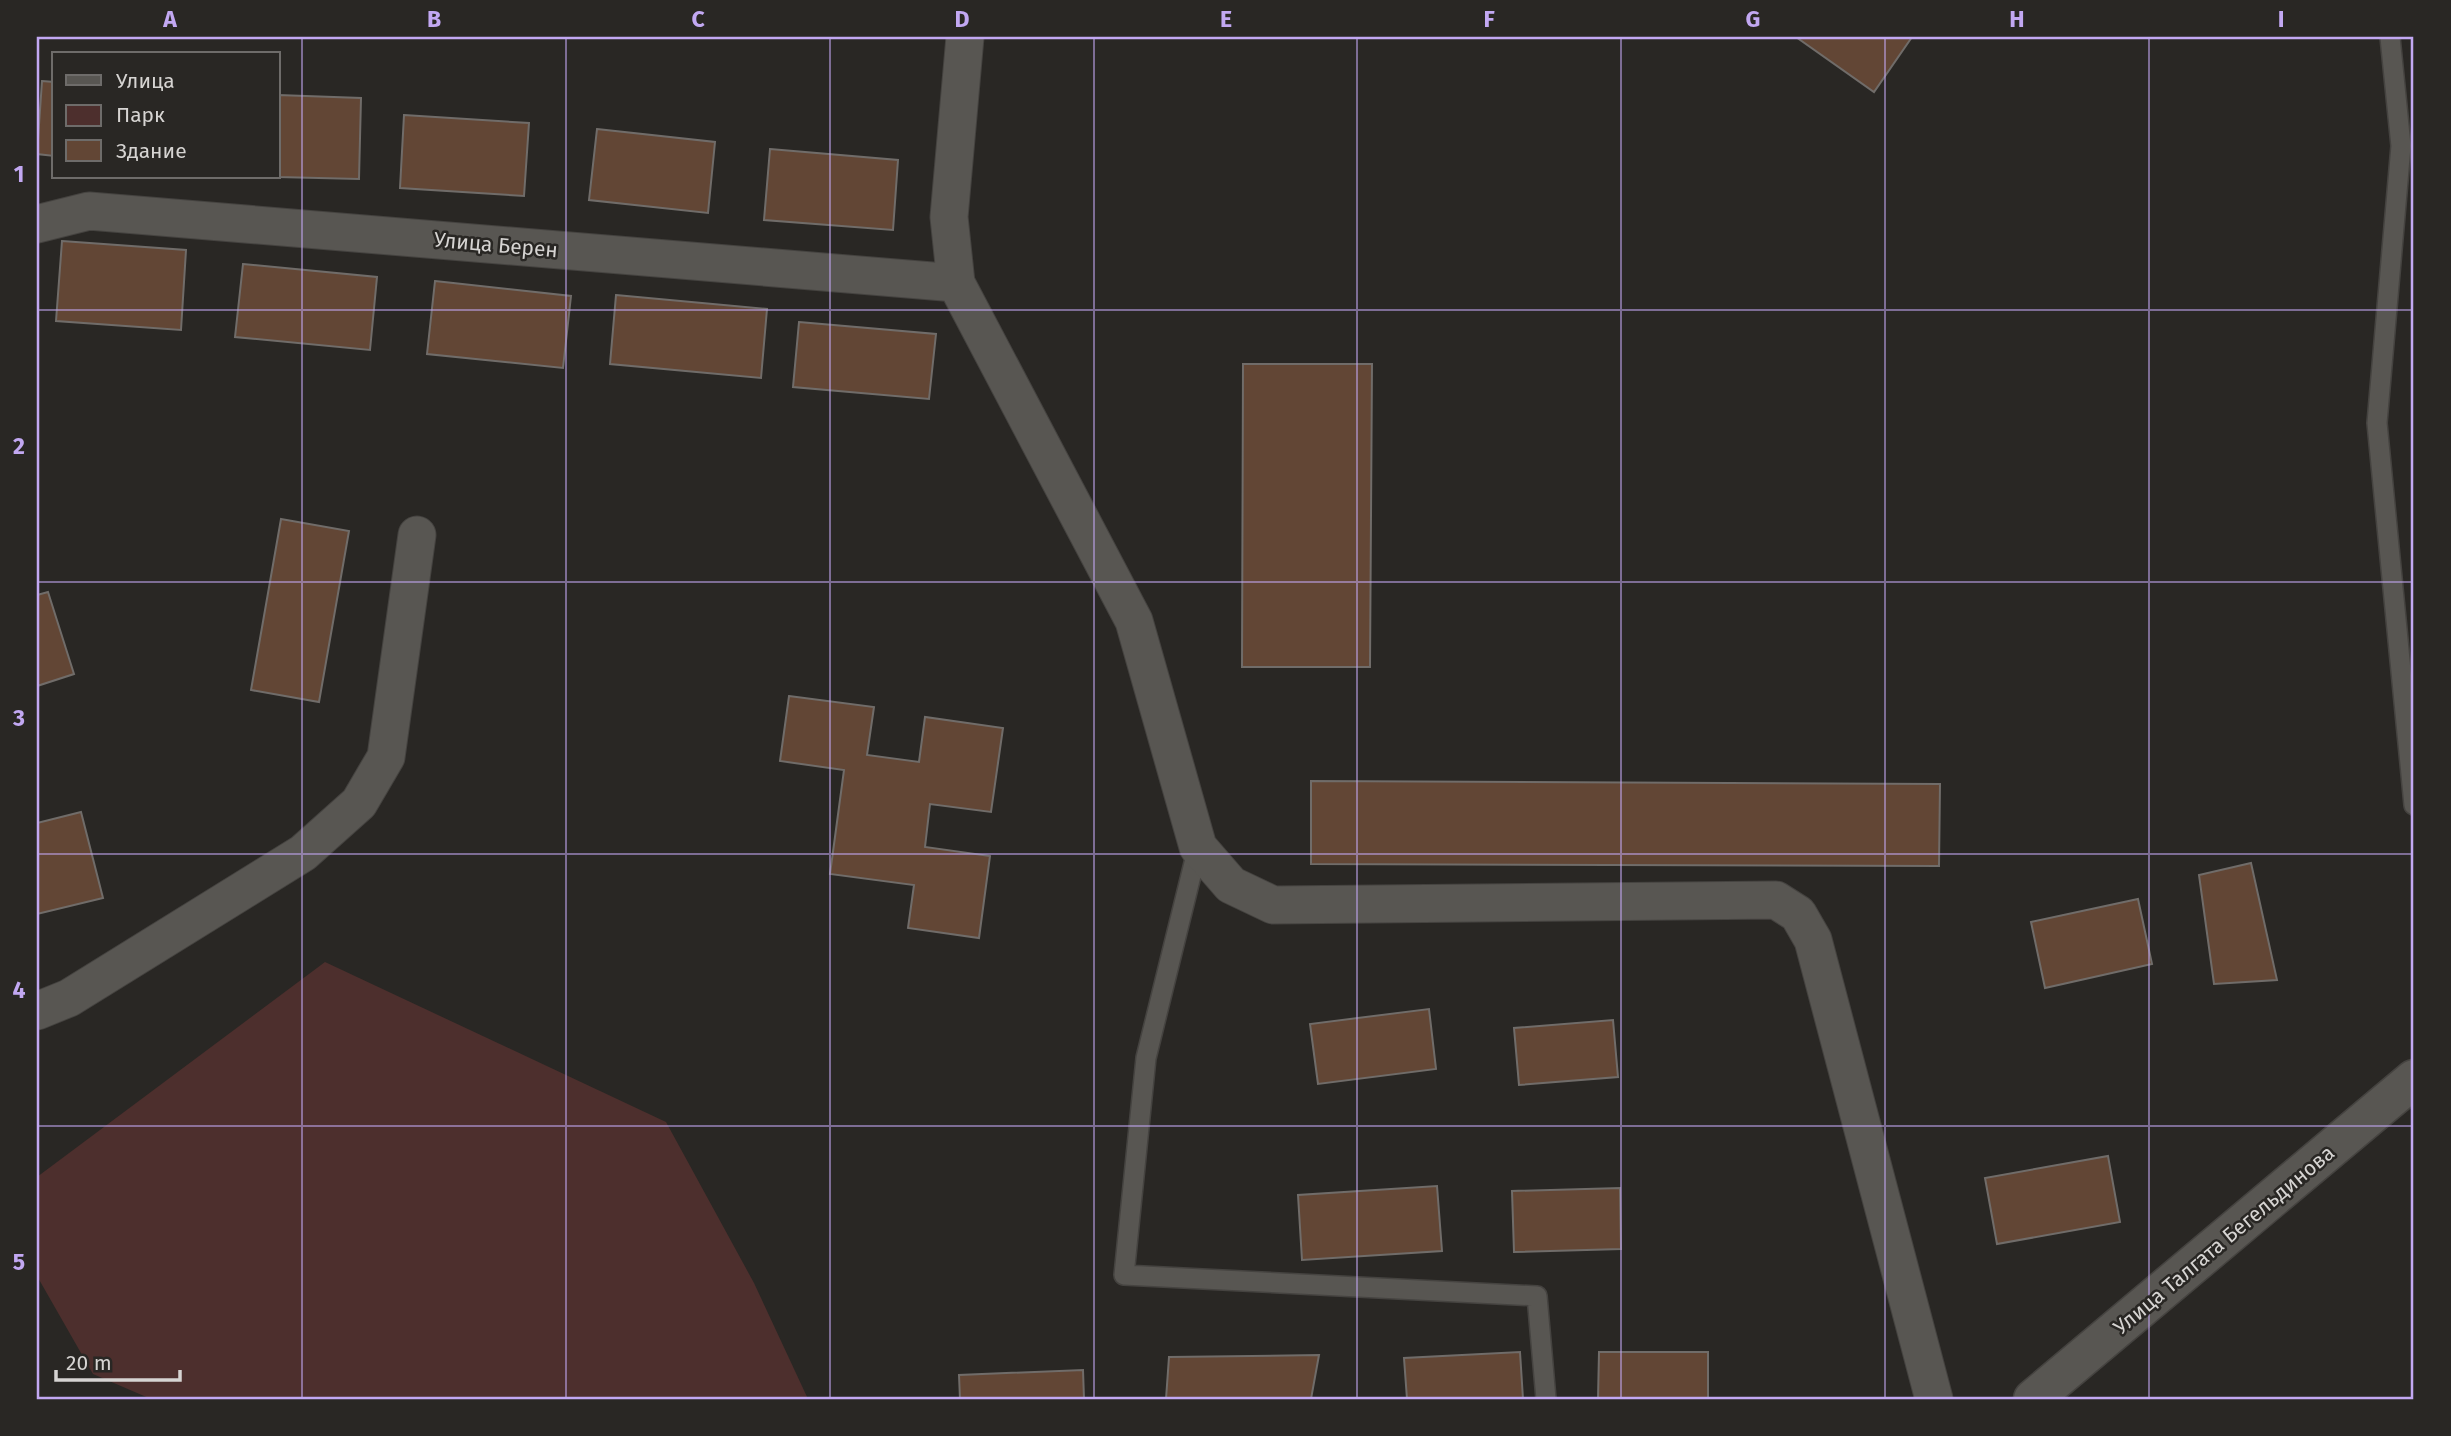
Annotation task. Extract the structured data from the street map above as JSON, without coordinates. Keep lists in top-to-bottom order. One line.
{"streets":{"street":["Улица Берен","Улица Талгата Бегельдинова"]},"legend":["Улица","Парк","Здание"],"scale_bar":"20 m","grid":{"columns":["A","B","C","D","E","F","G","H","I"],"rows":["1","2","3","4","5"]}}
